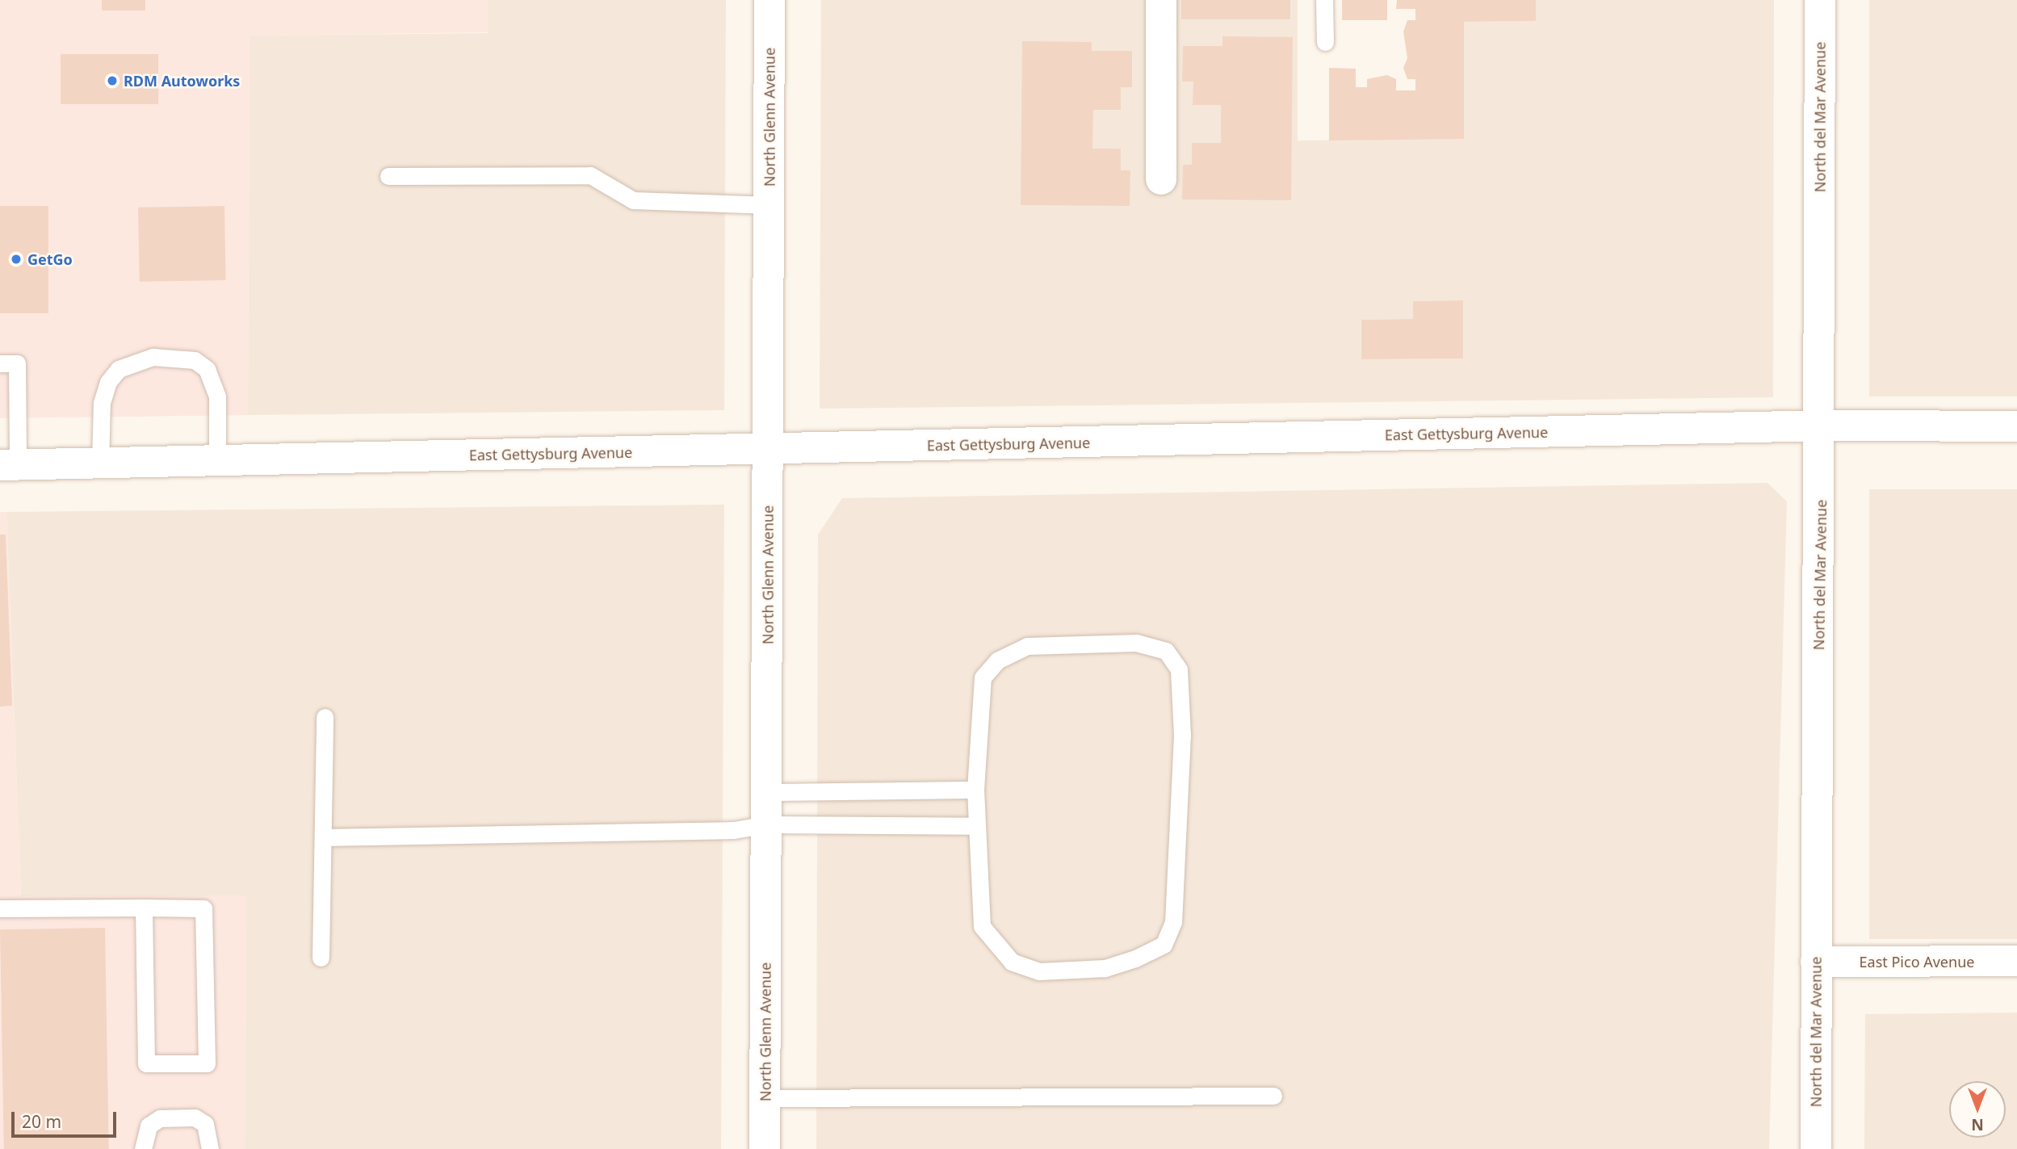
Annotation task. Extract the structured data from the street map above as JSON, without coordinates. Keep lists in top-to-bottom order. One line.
{"streets":{"street":["North Glenn Avenue","North del Mar Avenue","East Gettysburg Avenue","East Pico Avenue"]},"crossings":[["North Glenn Avenue","East Gettysburg Avenue"],["North del Mar Avenue","East Gettysburg Avenue"],["North del Mar Avenue","East Pico Avenue"]],"places":["RDM Autoworks","GetGo"],"scale_bar":"20 m","north":"bottom"}
